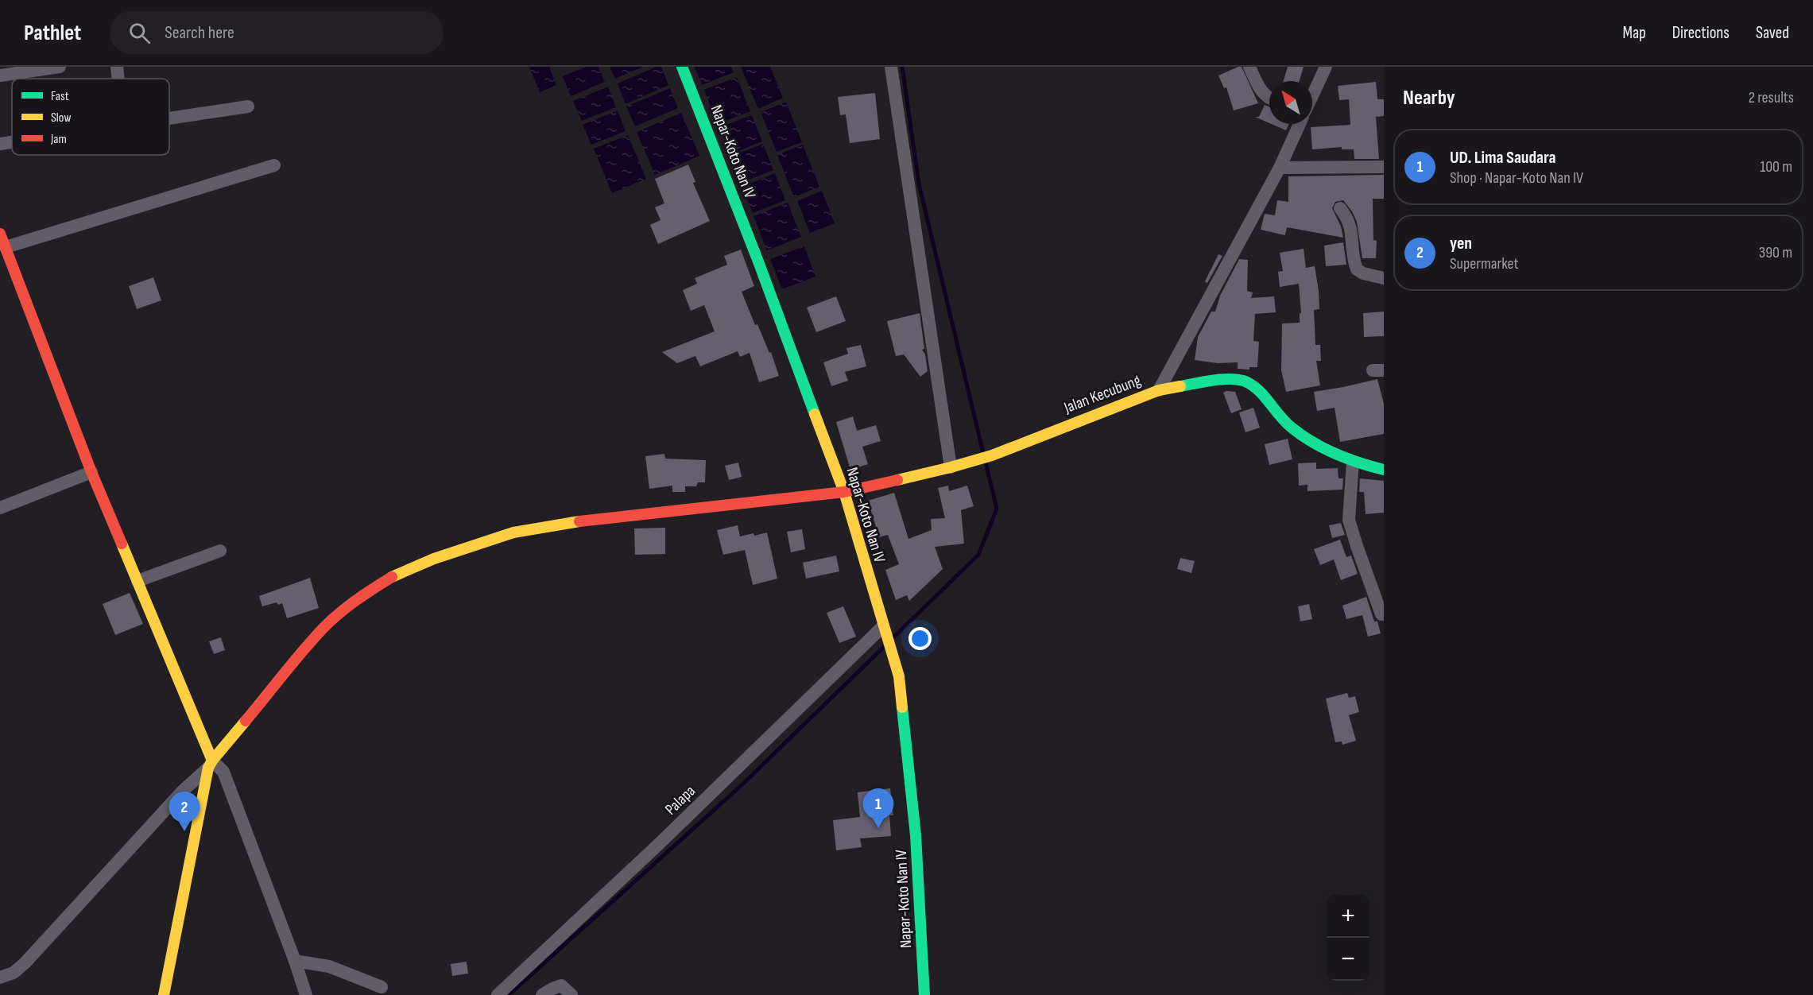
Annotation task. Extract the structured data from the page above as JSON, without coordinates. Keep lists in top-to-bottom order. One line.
{"streets":{"street":["Napar-Koto Nan IV","Jalan Kecubung","Palapa"]},"crossings":[["Napar-Koto Nan IV","Jalan Kecubung"],["Napar-Koto Nan IV","Palapa"]],"legend":["Fast","Slow","Jam"],"north":"top left","page":{"header":"Pathlet","search":"Search here","nav":["Map","Directions","Saved"],"heading":["Nearby","2 results"],"list":[{"mark":"1","name":"UD. Lima Saudara","note":"Shop · Napar-Koto Nan IV","value":"100 m"},{"mark":"2","name":"yen","note":"Supermarket","value":"390 m"}],"pins":["1","2"],"map_buttons":["+","−"]}}
